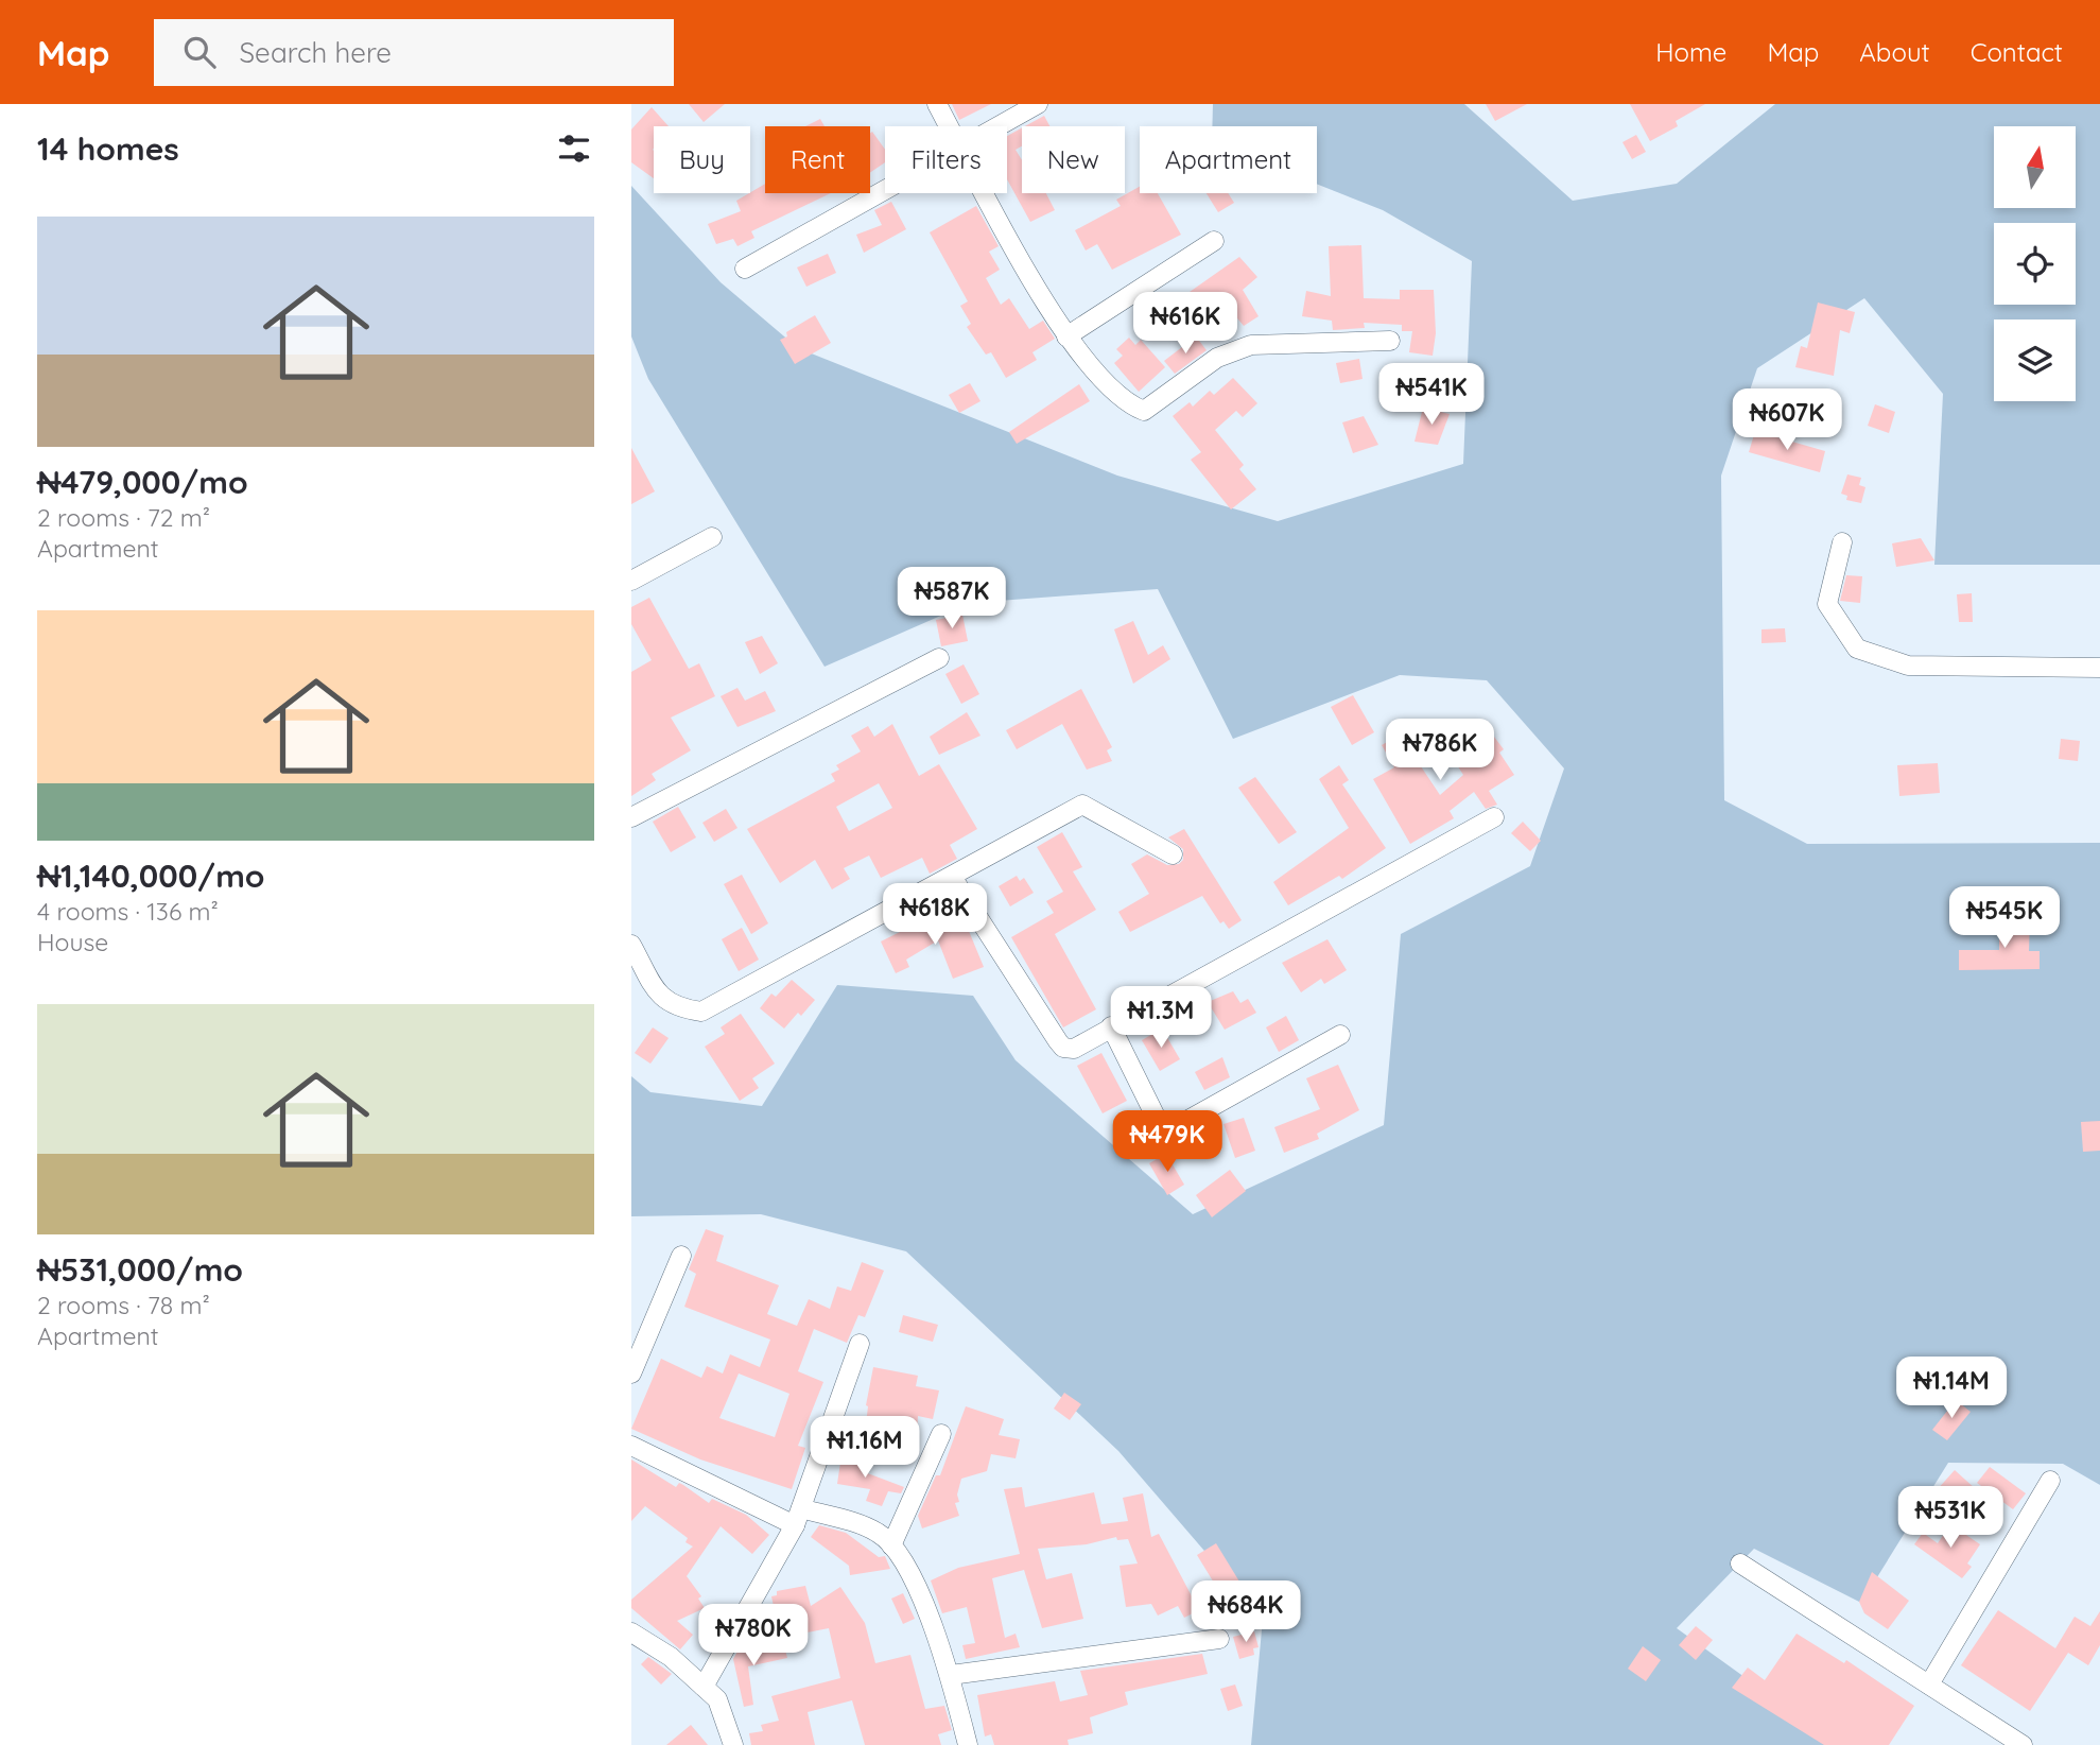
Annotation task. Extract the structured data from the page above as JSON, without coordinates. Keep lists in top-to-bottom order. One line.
{"north":"top","page":{"header":"Map","search":"Search here","nav":["Home","Map","About","Contact"],"heading":"14 homes","chip":["Buy","Rent","Filters","New","Apartment"],"list":[{"name":"₦479,000/mo","note":"2 rooms · 72 m² · Apartment"},{"name":"₦1,140,000/mo","note":"4 rooms · 136 m² · House"},{"name":"₦531,000/mo","note":"2 rooms · 78 m² · Apartment"}],"price":["₦616K","₦541K","₦607K","₦587K","₦786K","₦618K","₦545K","₦1.3M","₦479K","₦1.14M","₦1.16M","₦531K","₦684K","₦780K"]}}
